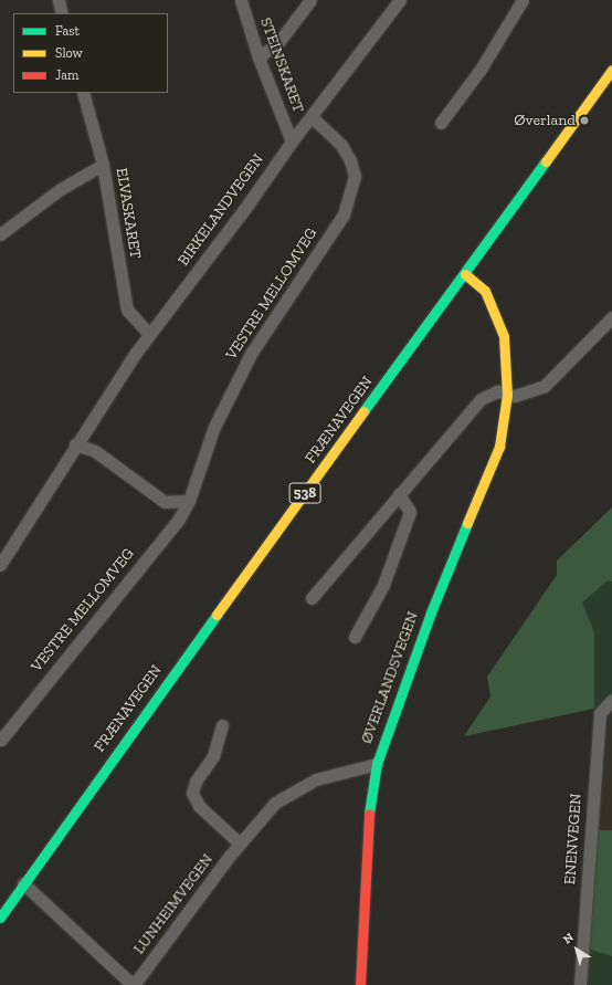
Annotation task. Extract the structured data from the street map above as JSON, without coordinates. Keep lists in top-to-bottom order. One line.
{"streets":{"main road":["FRÆNAVEGEN","538","ØVERLANDSVEGEN"],"street":["STEINSKARET","BIRKELANDVEGEN","ELVASKARET","VESTRE MELLOMVEG","ENENVEGEN","LUNHEIMVEGEN"]},"crossings":[["STEINSKARET","BIRKELANDVEGEN"],["BIRKELANDVEGEN","ELVASKARET"],["BIRKELANDVEGEN","VESTRE MELLOMVEG"],["FRÆNAVEGEN","ØVERLANDSVEGEN"],["FRÆNAVEGEN","LUNHEIMVEGEN"],["ØVERLANDSVEGEN","LUNHEIMVEGEN"]],"places":["Øverland"],"legend":["Fast","Slow","Jam"],"north":"top left"}
